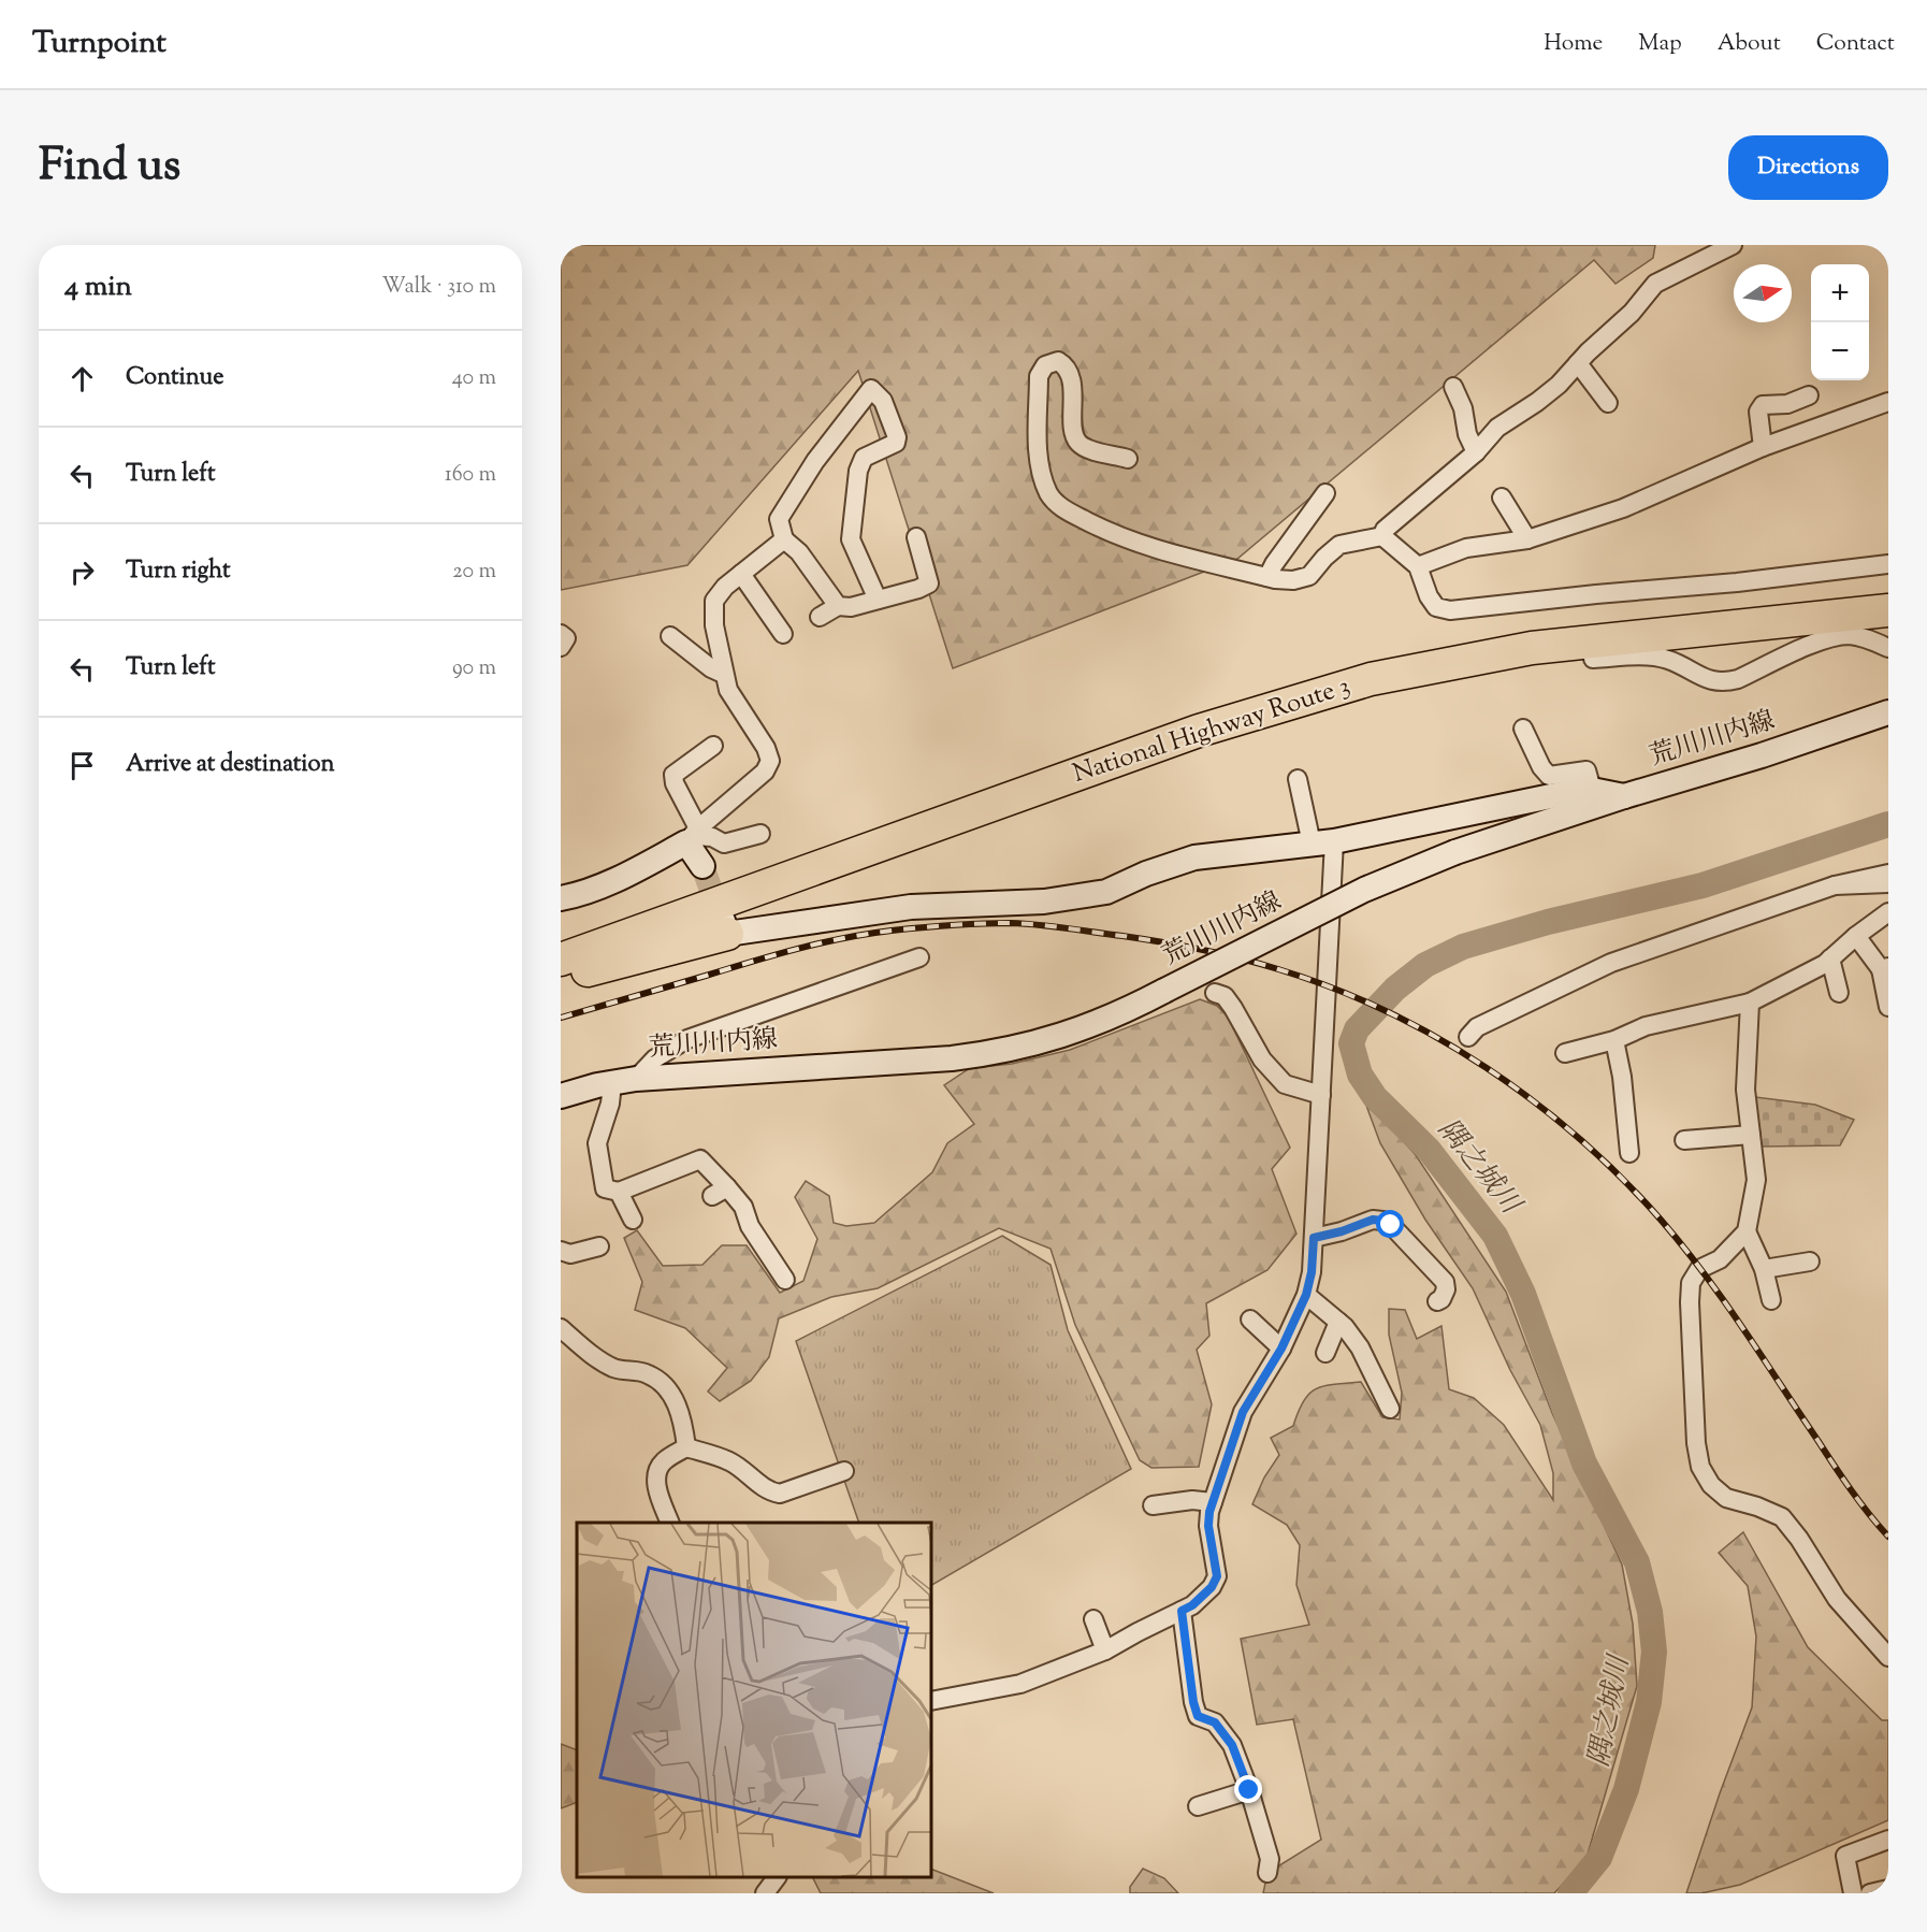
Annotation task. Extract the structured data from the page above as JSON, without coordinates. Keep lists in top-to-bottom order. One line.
{"streets":{"highway":["National Highway Route 3"],"main road":["荒川川内線"]},"water":["隅之城川"],"north":"right","page":{"header":"Turnpoint","nav":["Home","Map","About","Contact"],"title":"Find us","buttons":"Directions","heading":["4 min","Walk · 310 m"],"map_buttons":["+","−"],"list":[["Continue","40 m"],["Turn left","160 m"],["Turn right","20 m"],["Turn left","90 m"],"Arrive at destination"]}}
